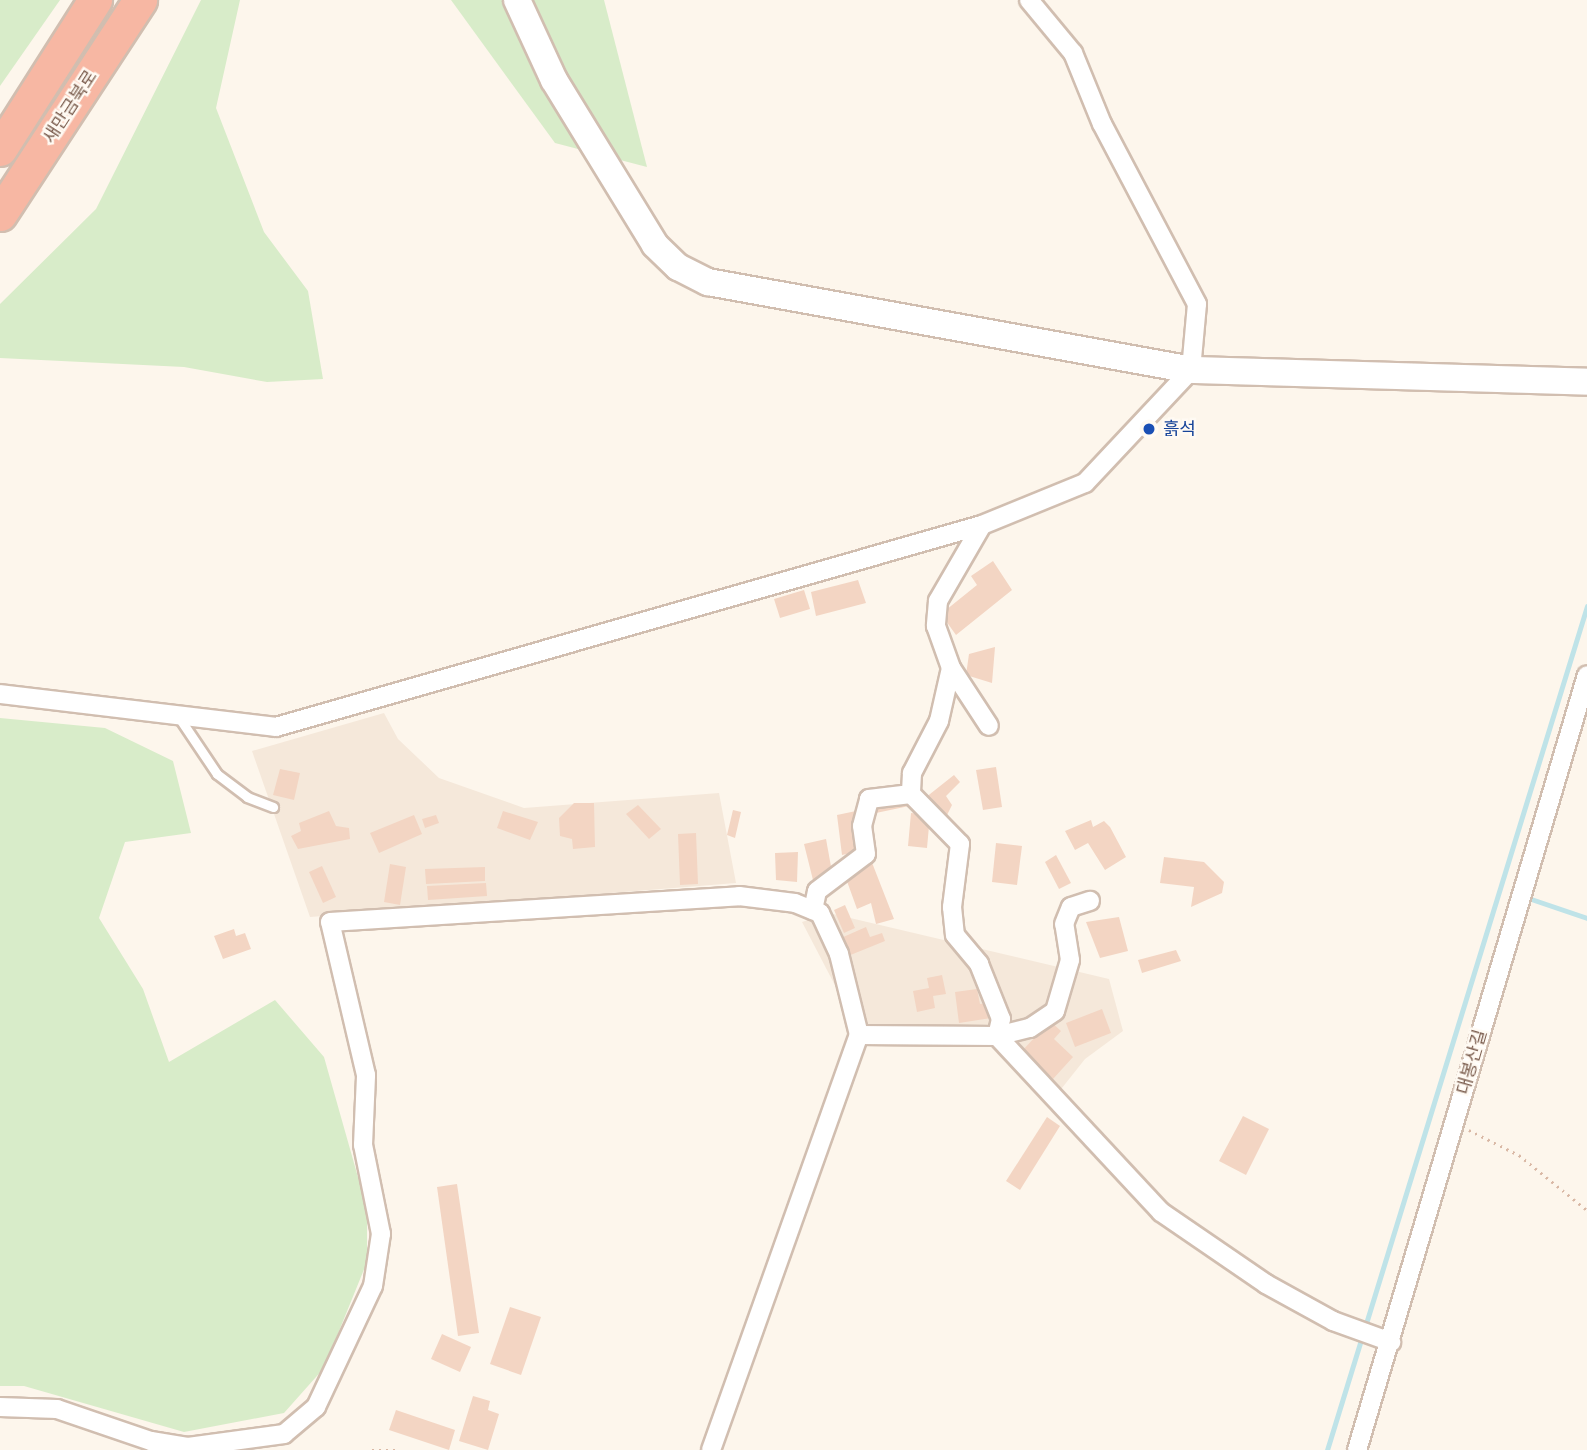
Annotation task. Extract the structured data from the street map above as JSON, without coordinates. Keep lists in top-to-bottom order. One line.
{"streets":{"highway":["새만금북로"],"street":["대봉산길"]},"places":["흙석"]}
